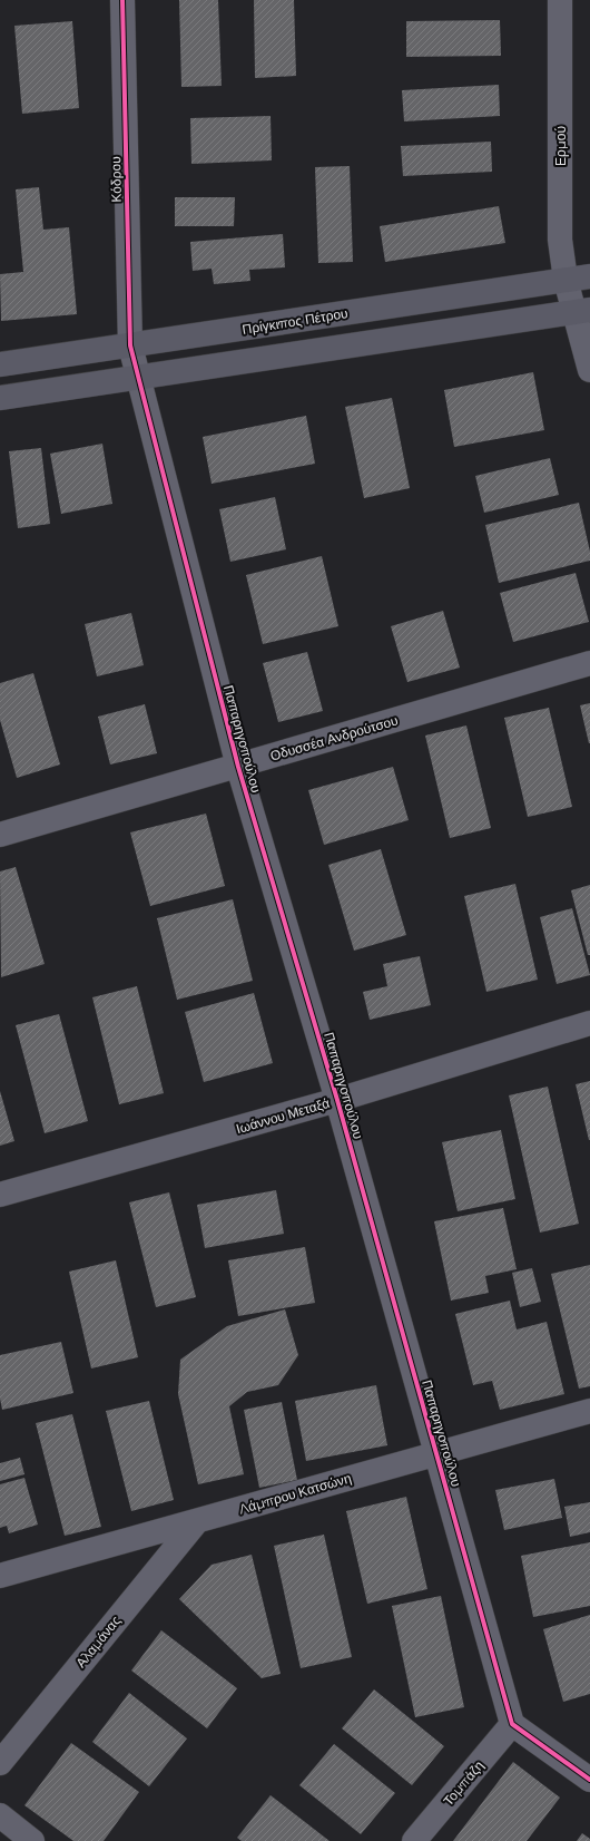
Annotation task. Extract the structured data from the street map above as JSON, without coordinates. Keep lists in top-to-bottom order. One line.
{"streets":{"main road":["Πρίγκιπος Πέτρου"],"street":["Ερμού","Κόδρου","Οδυσσέα Ανδρούτσου","Παπαρηγοπούλου","Ιωάννου Μεταξά","Λάμπρου Κατσώνη","Αλαμάνας","Τομπάζη"]},"crossings":[["Ερμού","Πρίγκιπος Πέτρου"],["Κόδρου","Πρίγκιπος Πέτρου"],["Κόδρου","Παπαρηγοπούλου"],["Πρίγκιπος Πέτρου","Παπαρηγοπούλου"],["Οδυσσέα Ανδρούτσου","Παπαρηγοπούλου"],["Παπαρηγοπούλου","Ιωάννου Μεταξά"],["Παπαρηγοπούλου","Λάμπρου Κατσώνη"],["Παπαρηγοπούλου","Τομπάζη"],["Λάμπρου Κατσώνη","Αλαμάνας"]]}
